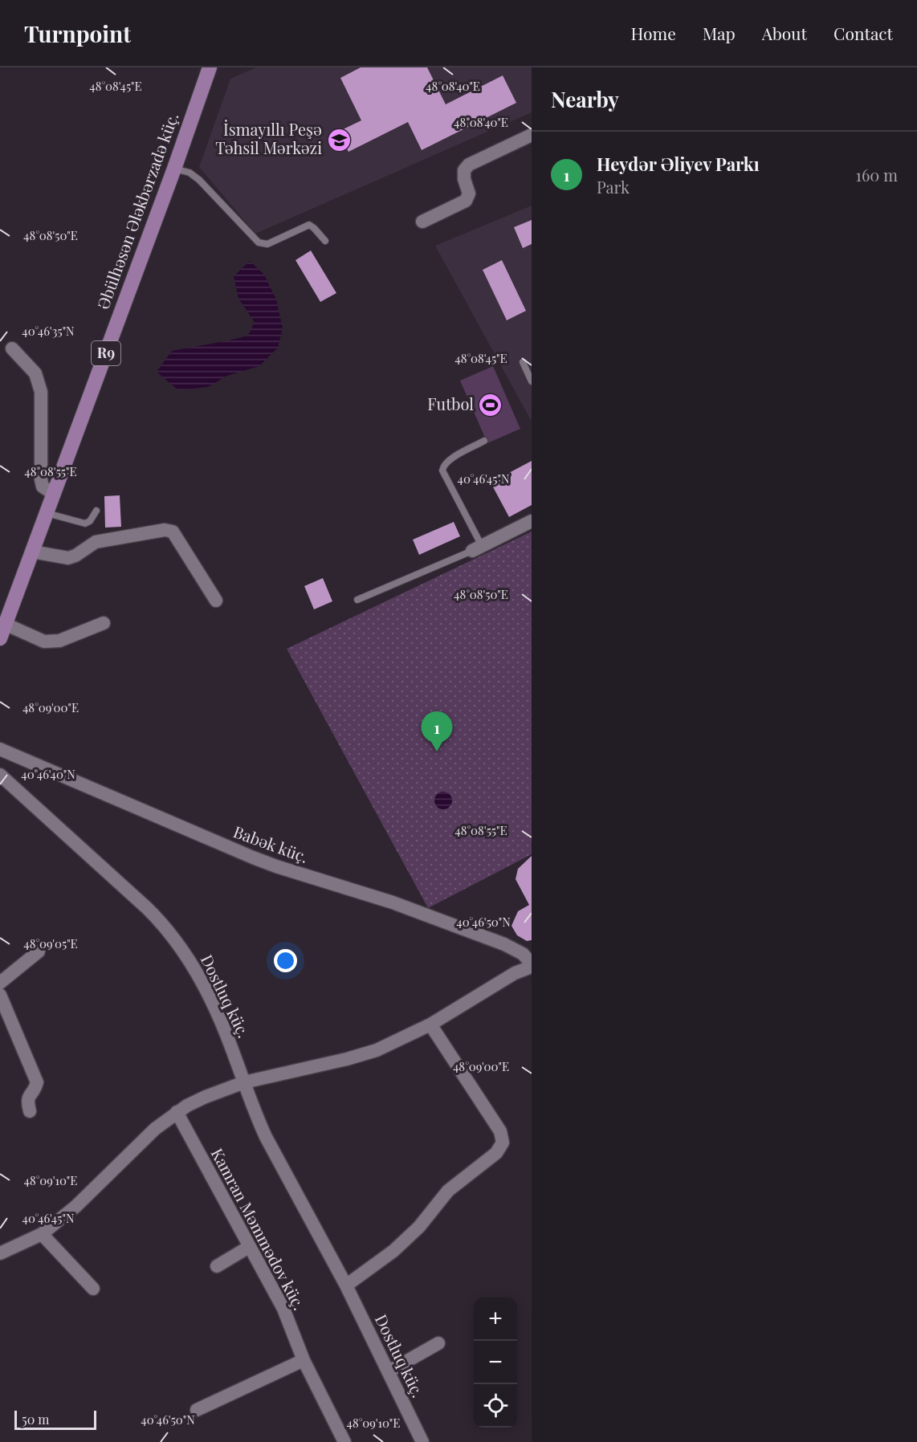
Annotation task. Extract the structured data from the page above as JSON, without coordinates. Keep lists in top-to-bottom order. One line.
{"streets":{"main road":["Əbülhəsən Ələkbərzadə küç.","R9"],"street":["Babək küç.","Dostluq küç.","Kamran Məmmədov küç."]},"places":{"school or university":["İsmayıllı Peşə Təhsil Mərkəzi"],"sports":["Futbol"]},"scale_bar":"50 m","page":{"header":"Turnpoint","nav":["Home","Map","About","Contact"],"heading":"Nearby","list":[{"mark":"1","name":"Heydər Əliyev Parkı","note":"Park","value":"160 m"}],"pins":"1","map_buttons":["+","−"],"scale":"50 m"},"coordinates":["48°08'45\"E","48°08'40\"E","48°08'50\"E","40°46'35\"N","48°08'55\"E","40°46'45\"N","48°09'00\"E","40°46'40\"N","40°46'50\"N","48°09'05\"E","48°09'10\"E"]}
